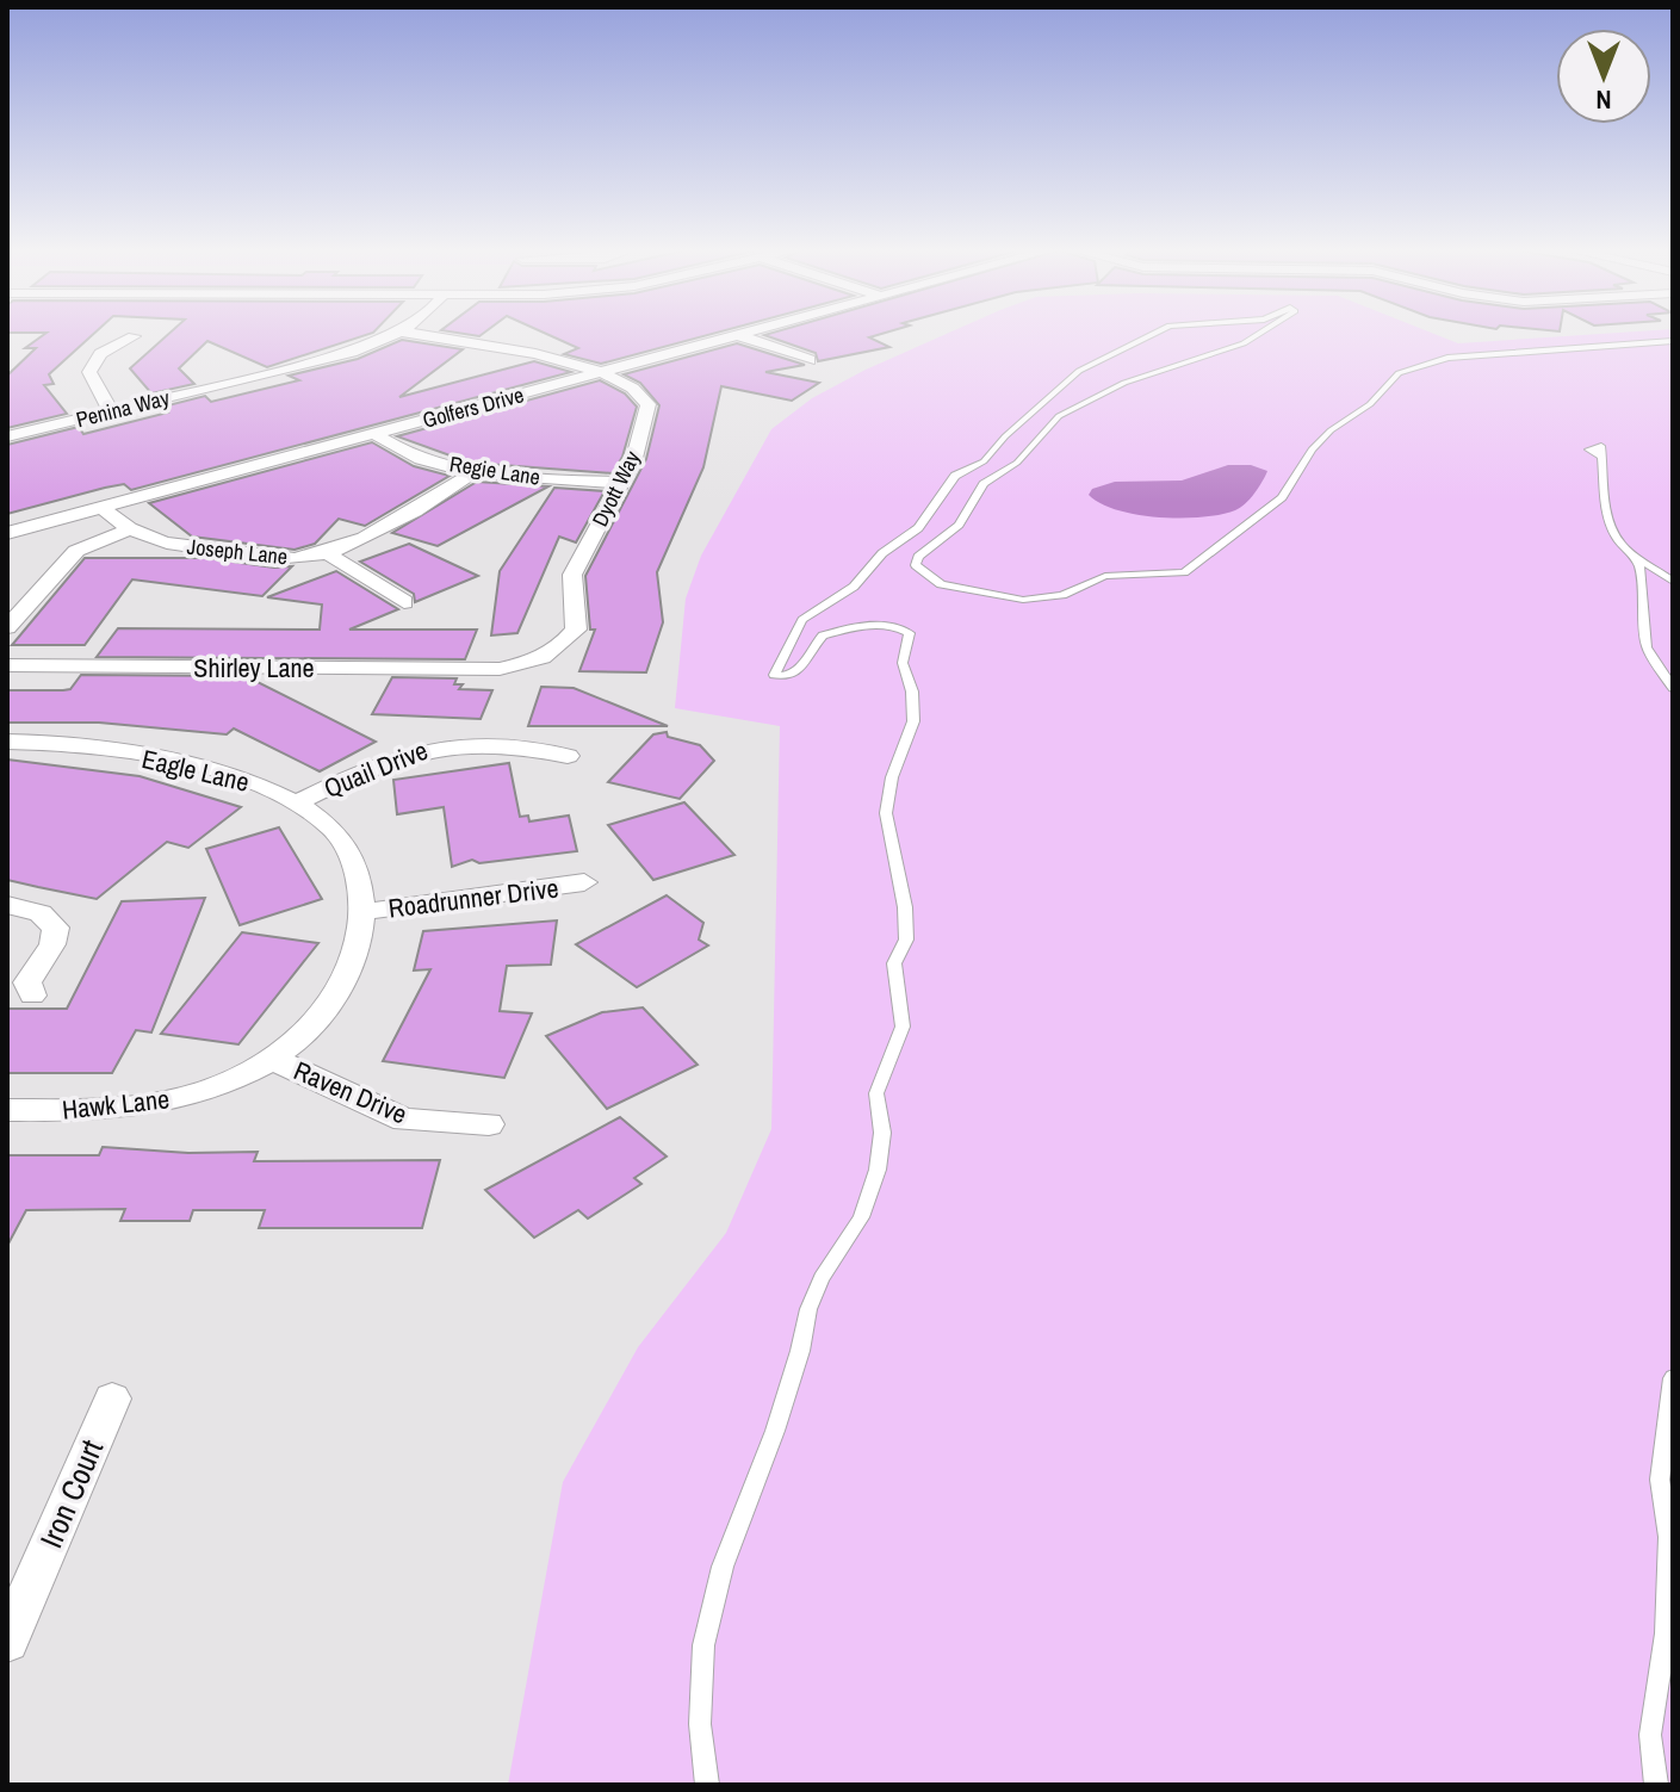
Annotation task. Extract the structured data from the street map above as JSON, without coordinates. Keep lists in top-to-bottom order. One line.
{"streets":{"street":["Golfers Drive","Penina Way","Regie Lane","Dyott Way","Joseph Lane","Shirley Lane","Quail Drive","Eagle Lane","Roadrunner Drive","Raven Drive","Hawk Lane","Iron Court"]},"crossings":[["Golfers Drive","Regie Lane"],["Golfers Drive","Dyott Way"],["Golfers Drive","Joseph Lane"],["Regie Lane","Dyott Way"],["Regie Lane","Joseph Lane"],["Dyott Way","Shirley Lane"],["Quail Drive","Eagle Lane"],["Eagle Lane","Roadrunner Drive"],["Eagle Lane","Raven Drive"],["Eagle Lane","Hawk Lane"],["Raven Drive","Hawk Lane"]],"north":"bottom"}
